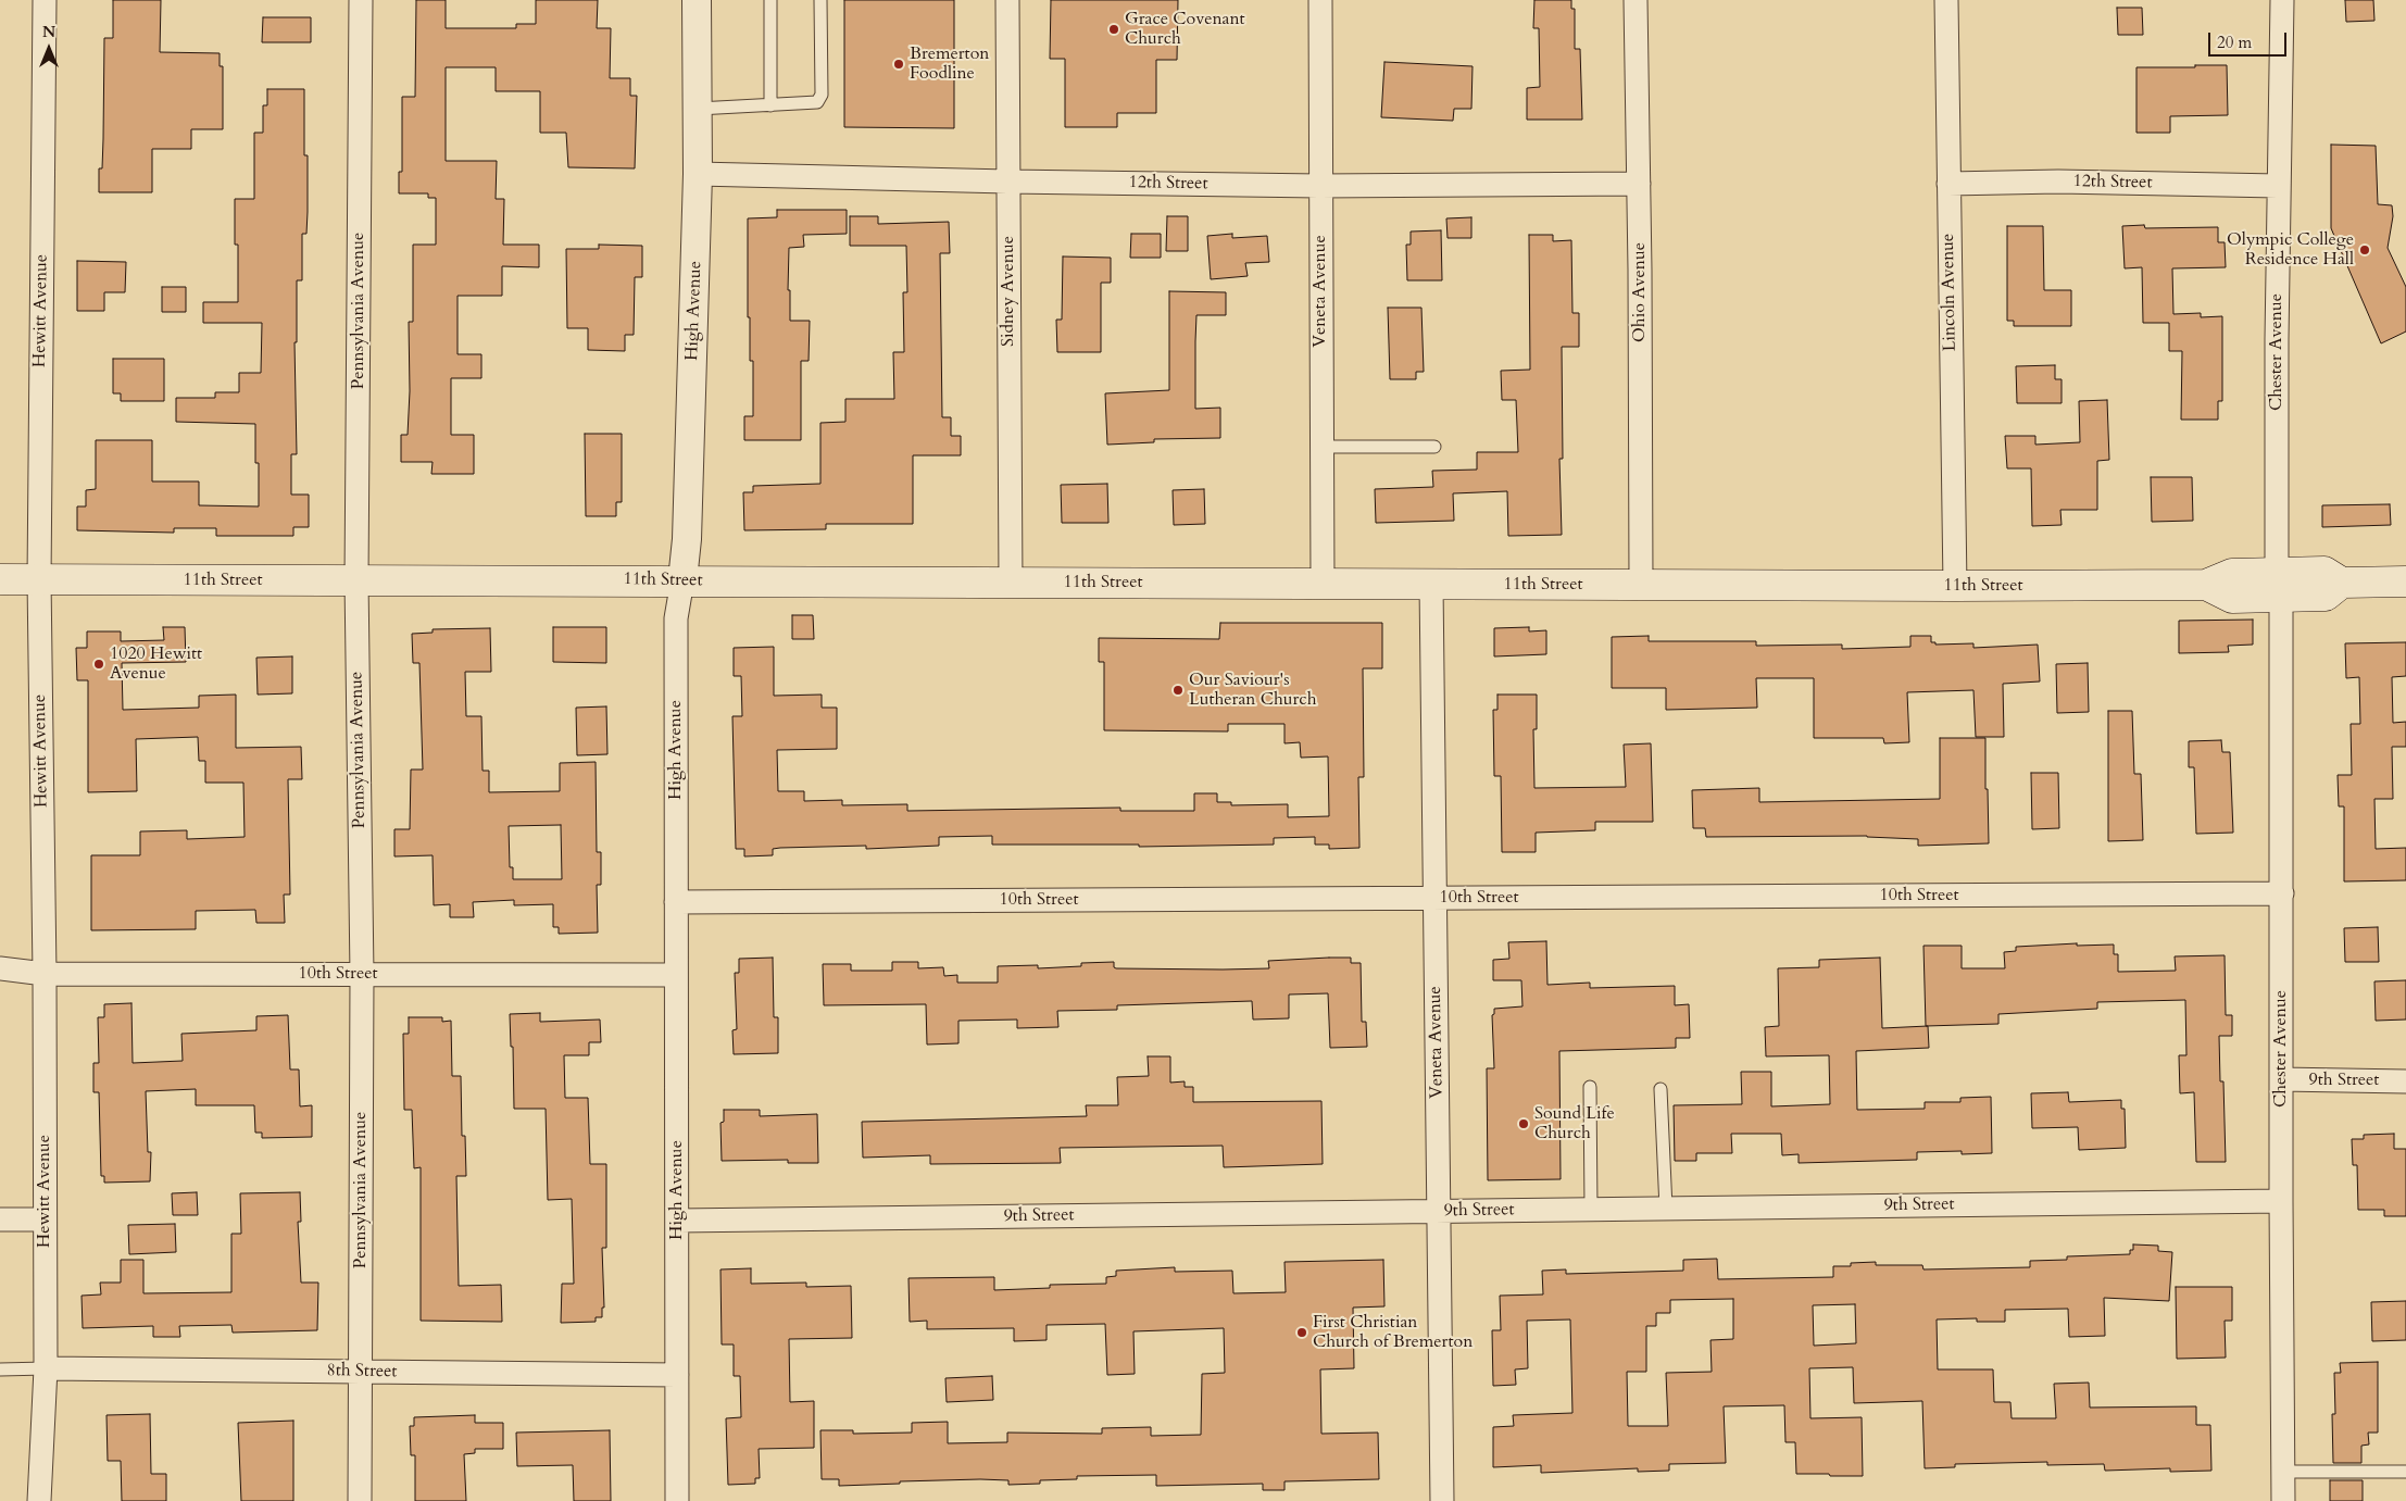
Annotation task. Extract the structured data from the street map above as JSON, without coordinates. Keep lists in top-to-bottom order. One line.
{"streets":{"main road":["11th Street"],"street":["12th Street","Sidney Avenue","Veneta Avenue","Ohio Avenue","Lincoln Avenue","Hewitt Avenue","Pennsylvania Avenue","High Avenue","Chester Avenue","10th Street","9th Street","8th Street"]},"crossings":[["12th Street","Sidney Avenue"],["12th Street","Veneta Avenue"],["12th Street","Ohio Avenue"],["12th Street","Lincoln Avenue"],["12th Street","High Avenue"],["12th Street","Chester Avenue"],["Sidney Avenue","11th Street"],["Veneta Avenue","11th Street"],["Veneta Avenue","10th Street"],["Veneta Avenue","9th Street"],["Ohio Avenue","11th Street"],["Lincoln Avenue","11th Street"],["Hewitt Avenue","11th Street"],["Hewitt Avenue","10th Street"],["Hewitt Avenue","8th Street"],["Pennsylvania Avenue","11th Street"],["Pennsylvania Avenue","10th Street"],["Pennsylvania Avenue","8th Street"],["High Avenue","11th Street"],["High Avenue","10th Street"],["High Avenue","9th Street"],["High Avenue","8th Street"],["Chester Avenue","11th Street"],["Chester Avenue","10th Street"],["Chester Avenue","9th Street"]],"places":["Grace Covenant Church","Bremerton Foodline","Olympic College Residence Hall","1020 Hewitt Avenue","Our Saviour's Lutheran Church","Sound Life Church","First Christian Church of Bremerton"],"scale_bar":"20 m","north":"top"}
